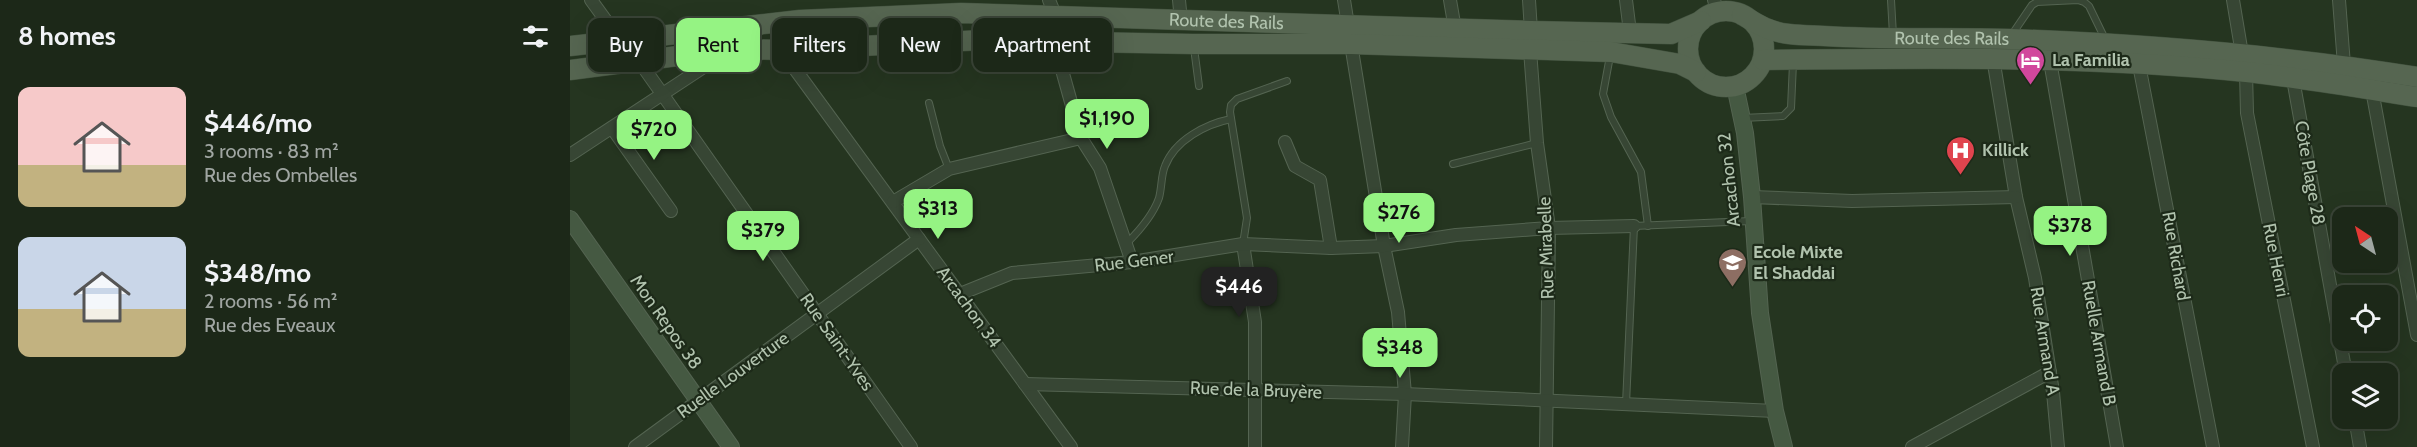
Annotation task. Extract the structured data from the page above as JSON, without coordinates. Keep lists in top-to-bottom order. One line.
{"streets":{"main road":["Route des Rails"],"street":["Côte Plage 28","Arcachon 32","Rue Mirabelle","Rue Richard","Rue Henri","Rue Gener","Arcachon 34","Mon Repos 38","Rue Armand A","Rue Saint-Yves","Ruelle Armand B","Ruelle Louverture","Rue de la Bruyère"]},"crossings":[["Route des Rails","Côte Plage 28"],["Route des Rails","Arcachon 32"],["Route des Rails","Rue Mirabelle"],["Route des Rails","Rue Richard"],["Route des Rails","Rue Henri"],["Route des Rails","Rue Armand A"],["Route des Rails","Ruelle Armand B"],["Arcachon 32","Rue Gener"],["Arcachon 32","Rue de la Bruyère"],["Rue Mirabelle","Rue Gener"],["Rue Mirabelle","Rue de la Bruyère"],["Rue Gener","Arcachon 34"],["Arcachon 34","Ruelle Louverture"],["Arcachon 34","Rue de la Bruyère"],["Mon Repos 38","Ruelle Louverture"],["Rue Saint-Yves","Ruelle Louverture"]],"places":{"hotel":["La Familia"],"hospital":["Killick"],"school or university":["Ecole Mixte El Shaddai"]},"north":"top left","page":{"heading":"8 homes","chip":["Buy","Rent","Filters","New","Apartment"],"list":[{"name":"$446/mo","note":"3 rooms · 83 m² · Rue des Ombelles"},{"name":"$348/mo","note":"2 rooms · 56 m² · Rue des Eveaux"}],"price":["$1,190","$720","$313","$276","$378","$379","$446","$348"]}}
